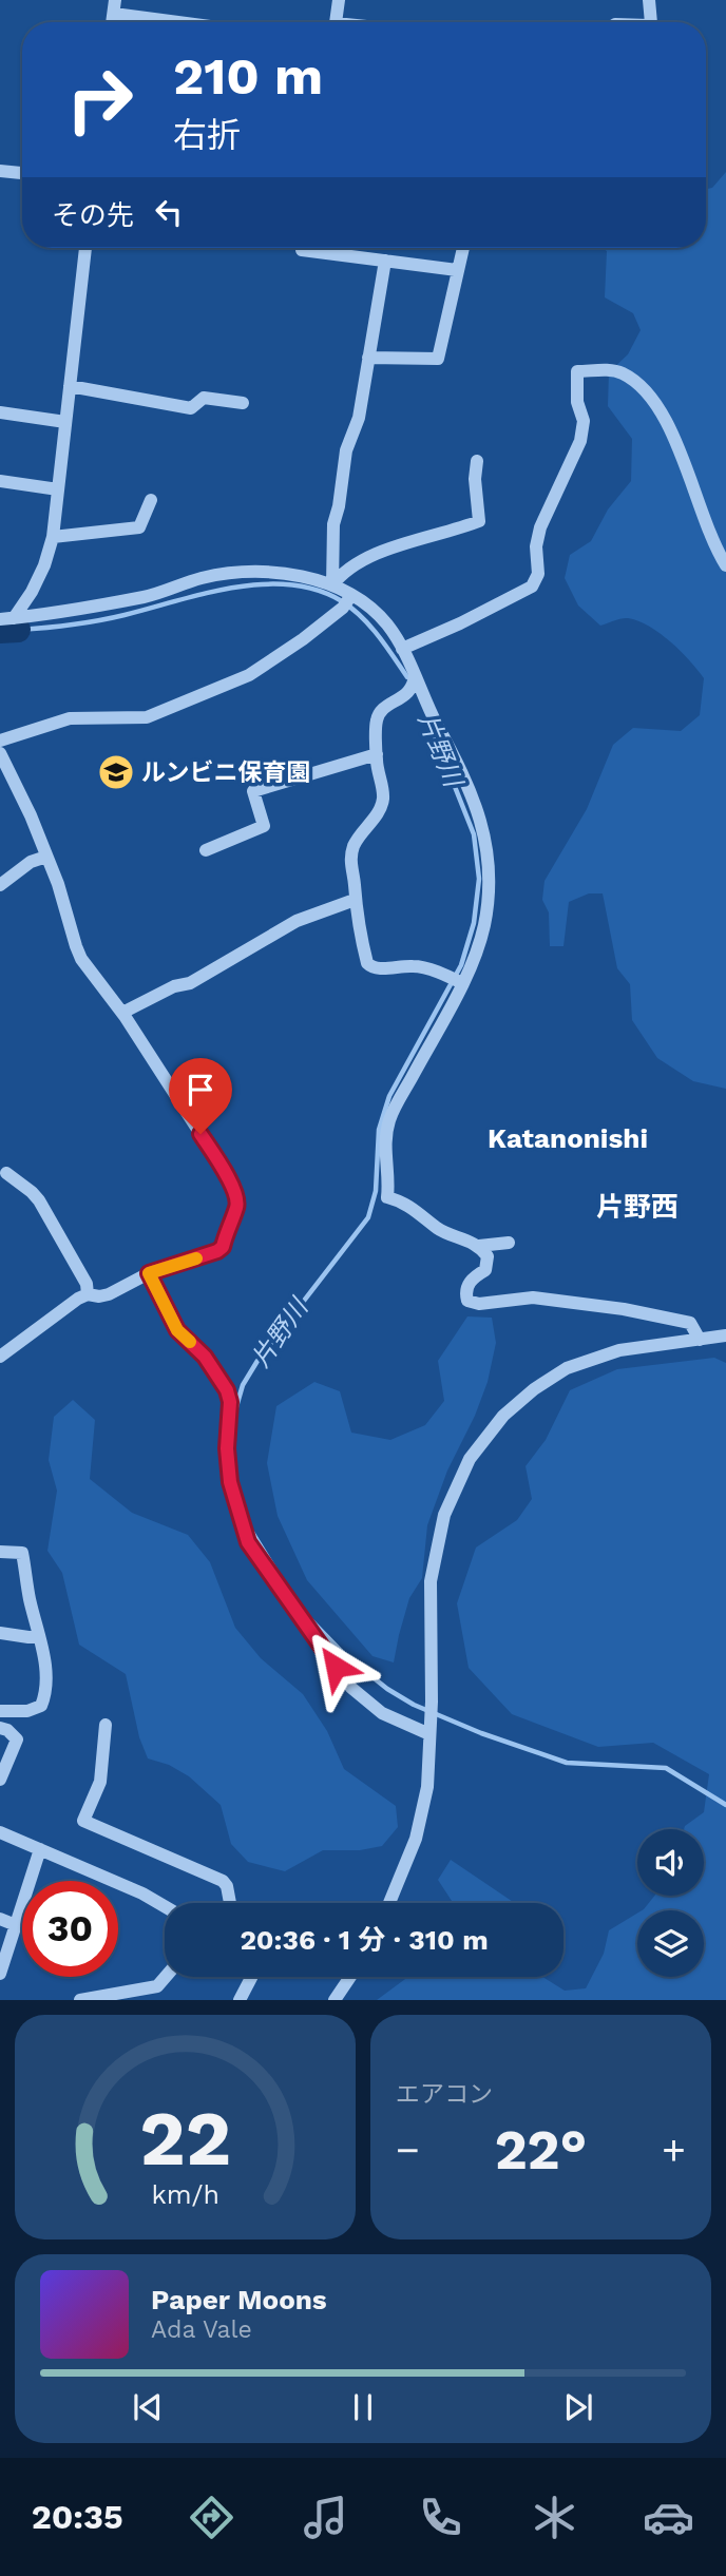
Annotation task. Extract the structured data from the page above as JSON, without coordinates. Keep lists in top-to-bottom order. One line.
{"districts":["Katanonishi","片野西"],"water":["片野川"],"places":{"school or university":["ルンビニ保育園"]},"page":{"turn":["210 m","右折"],"then":"その先","limit":"30","trip":"20:36 · 1 分 · 310 m","tile":"エアコン","heat":["−","22°","+"],"song":["Paper Moons","Ada Vale"],"tabs":"20:35","gauge":["22","km/h"]}}
